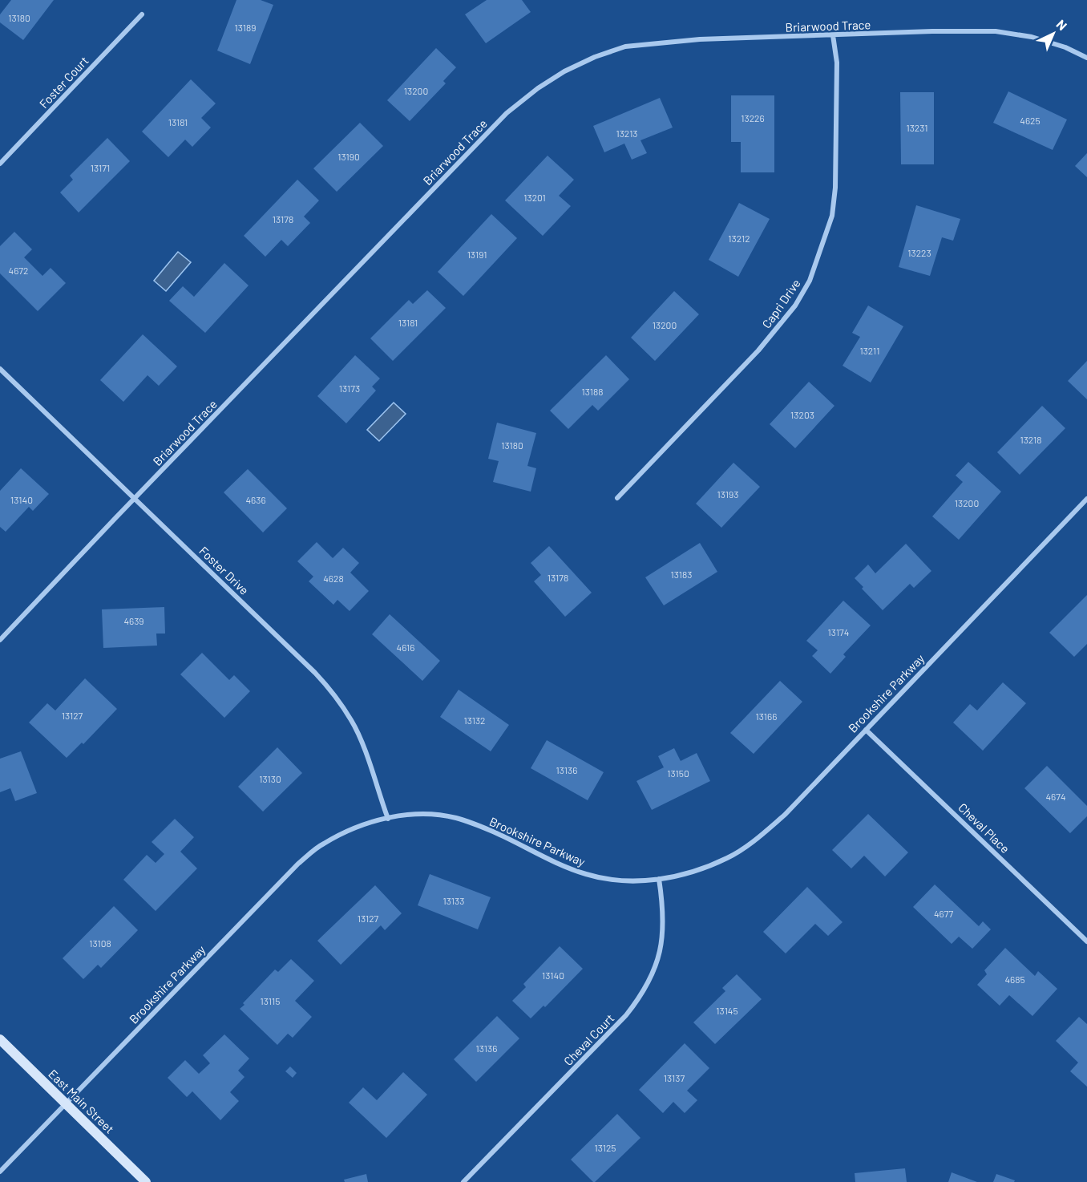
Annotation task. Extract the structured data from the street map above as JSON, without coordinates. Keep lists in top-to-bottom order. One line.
{"streets":{"main road":["East Main Street"],"street":["Briarwood Trace","Foster Court","Capri Drive","Foster Drive","Brookshire Parkway","Cheval Place","Cheval Court"]},"crossings":[["Briarwood Trace","Capri Drive"],["Briarwood Trace","Foster Drive"],["Foster Drive","Brookshire Parkway"],["Brookshire Parkway","Cheval Place"],["Brookshire Parkway","Cheval Court"],["Brookshire Parkway","East Main Street"]],"house_numbers":["13180","13189","13200","13226","4625","13181","13231","13213","13190","13171","13201","13178","13212","13223","13191","4672","13181","13200","13211","13173","13188","13203","13218","13180","13193","13140","4636","13200","13183","13178","4628","4639","13174","4616","13127","13166","13132","13136","13150","13130","4674","13133","4677","13127","13108","13140","4685","13115","13145","13136","13137","13125"],"north":"top right"}
